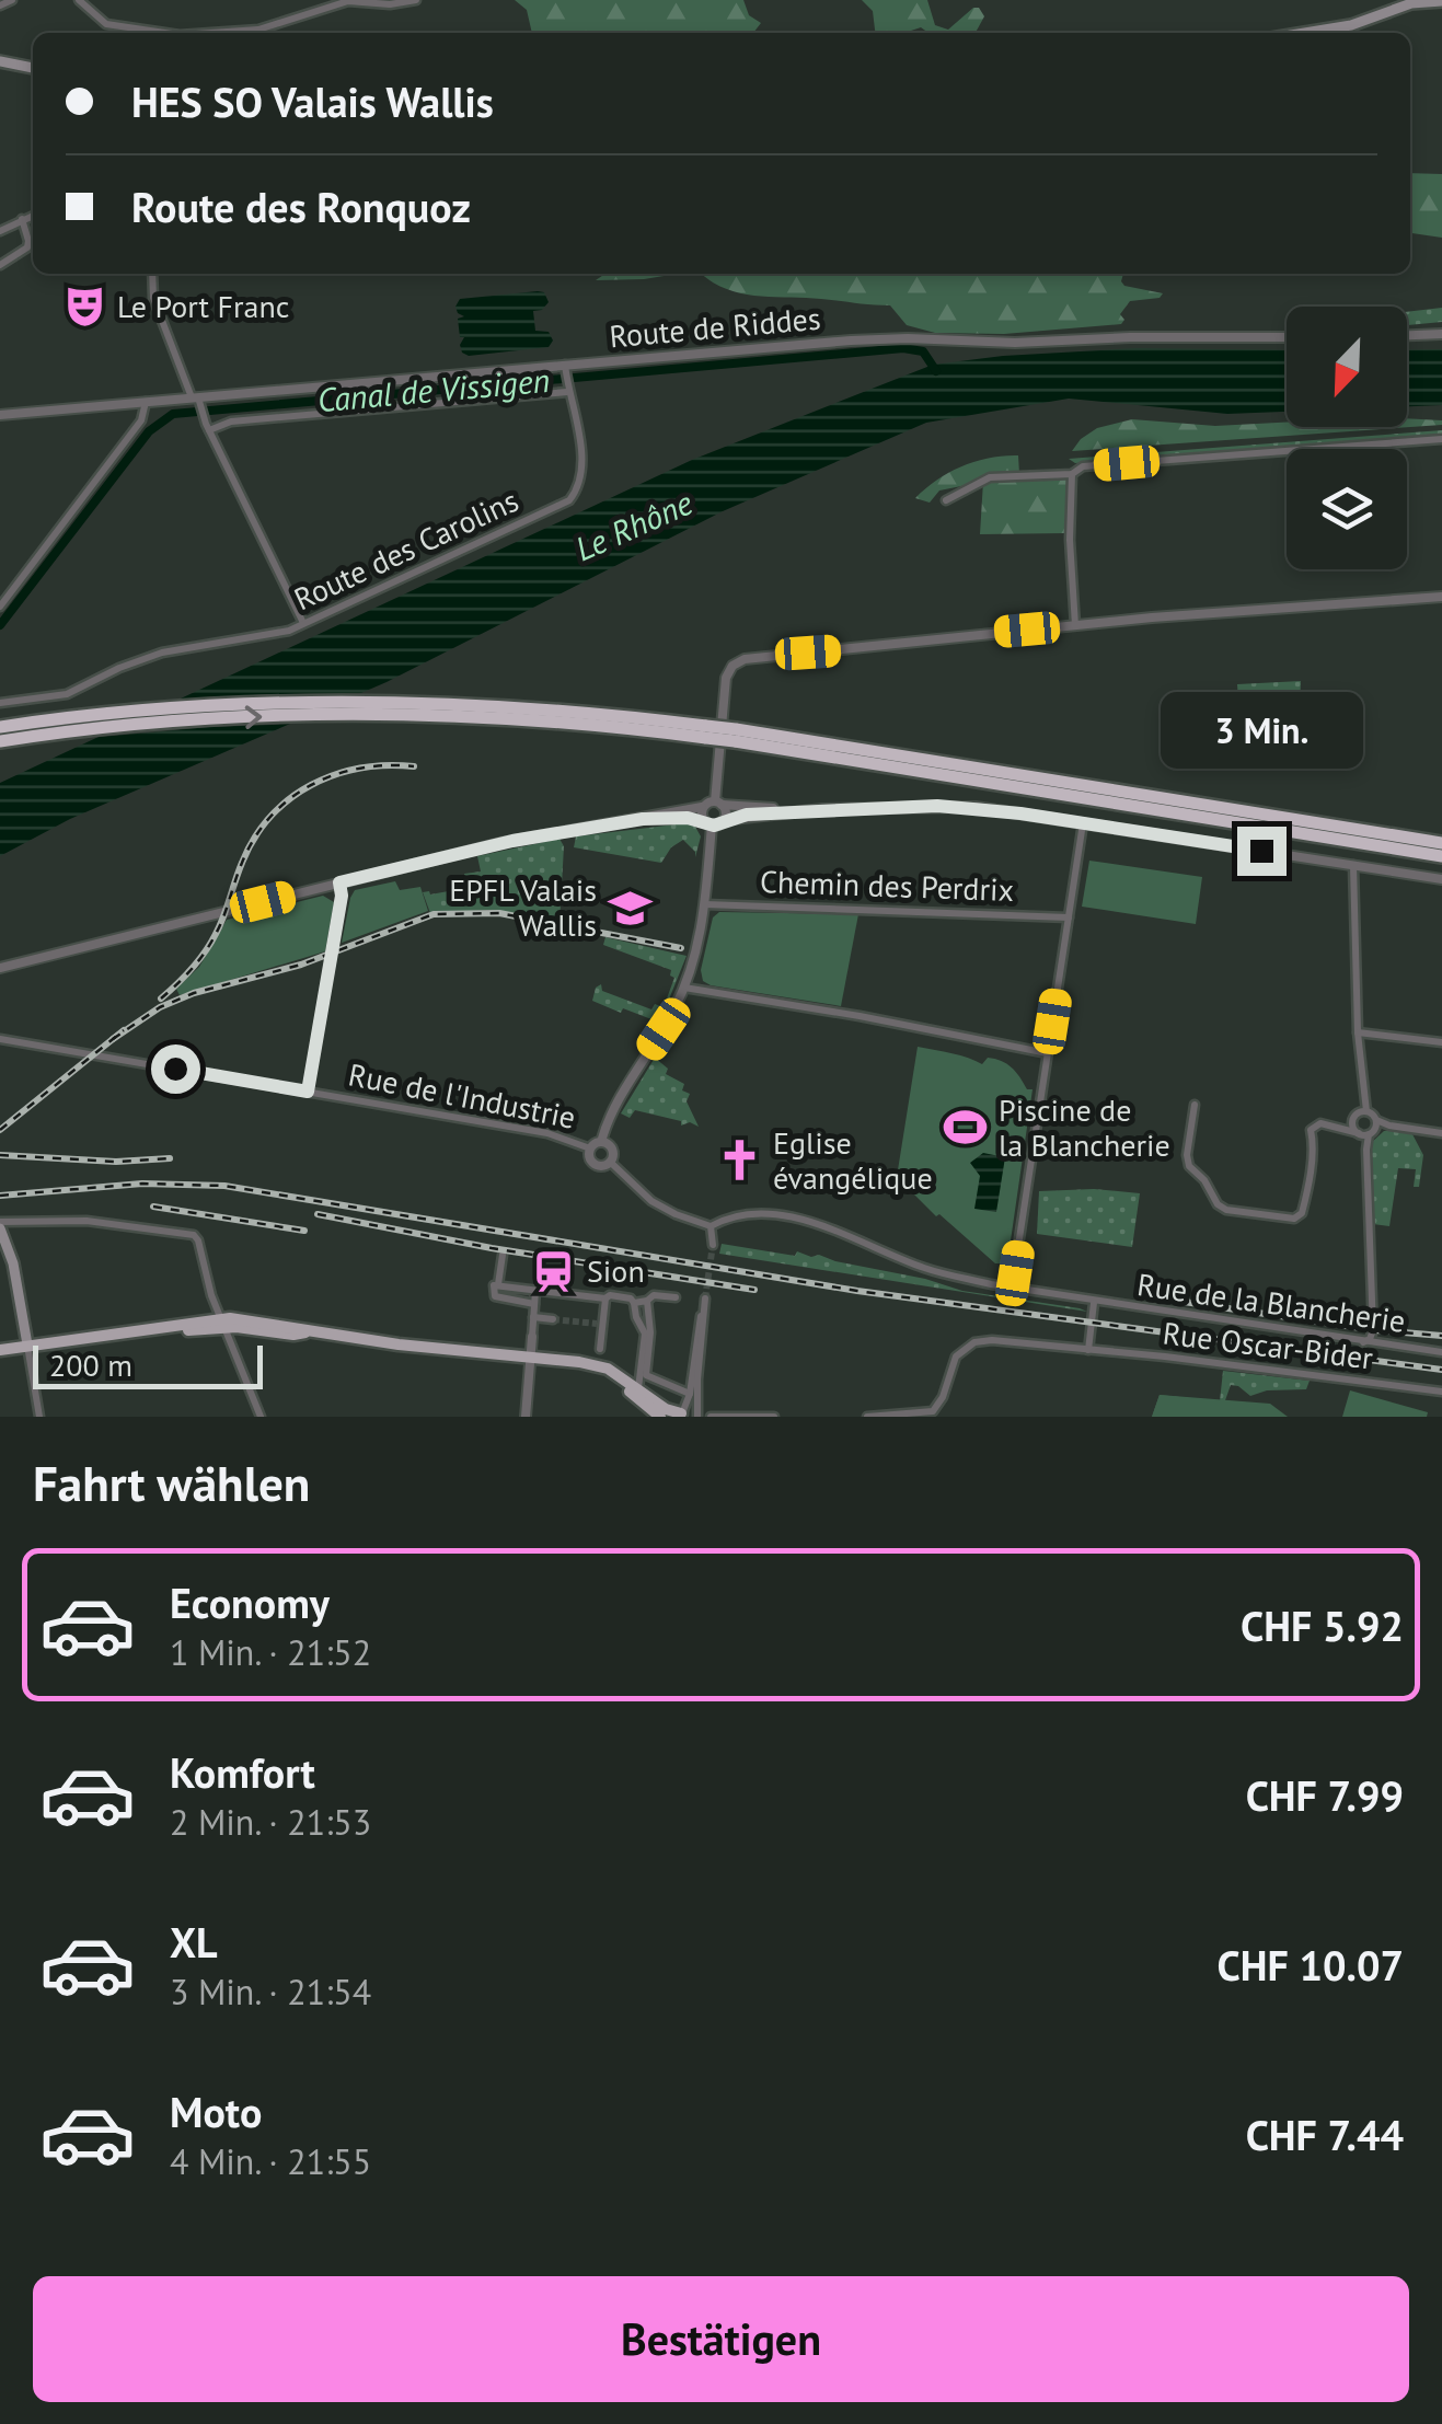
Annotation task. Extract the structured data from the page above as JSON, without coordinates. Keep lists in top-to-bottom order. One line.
{"streets":{"street":["Route de Riddes","Route des Carolins","Chemin des Perdrix","Rue de l'Industrie","Rue de la Blancherie","Rue Oscar-Bider"]},"crossings":[["Route de Riddes","Route des Carolins"],["Rue de la Blancherie","Rue Oscar-Bider"]],"water":["Canal de Vissigen","Le Rhône"],"places":{"theatre":["Le Port Franc"],"school or university":["EPFL Valais Wallis"],"sports":["Piscine de la Blancherie"],"church":["Eglise évangélique"],"station":["Sion"]},"scale_bar":"200 m","north":"bottom left","page":{"banner":["HES SO Valais Wallis","Route des Ronquoz"],"bubble":"3 Min.","scale":"200 m","heading":"Fahrt wählen","list":[{"name":"Economy","note":"1 Min. · 21:52","value":"CHF 5.92"},{"name":"Komfort","note":"2 Min. · 21:53","value":"CHF 7.99"},{"name":"XL","note":"3 Min. · 21:54","value":"CHF 10.07"},{"name":"Moto","note":"4 Min. · 21:55","value":"CHF 7.44"}],"buttons":"Bestätigen"}}
